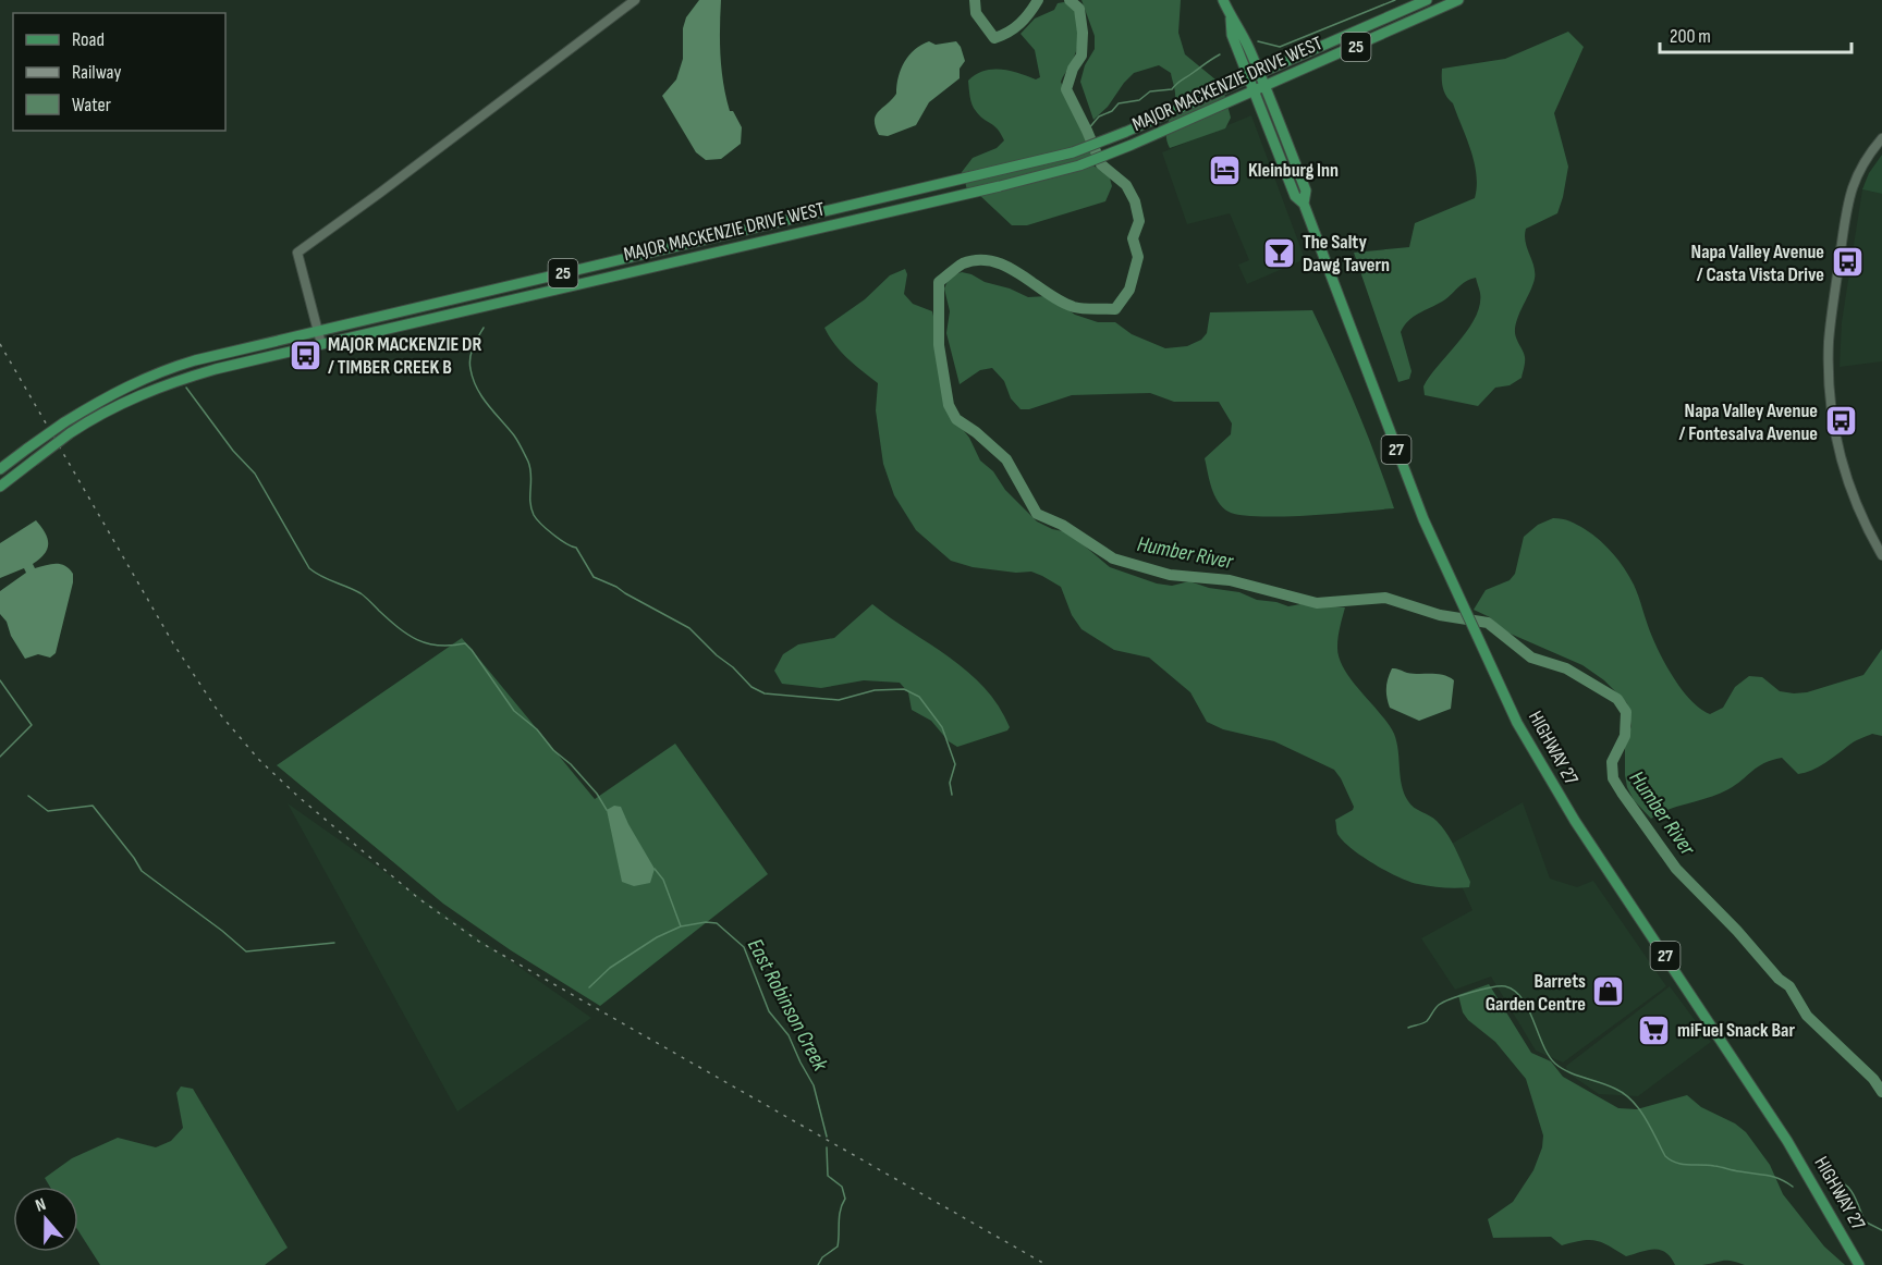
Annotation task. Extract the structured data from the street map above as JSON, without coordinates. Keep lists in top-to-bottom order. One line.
{"streets":{"main road":["25","MAJOR MACKENZIE DRIVE WEST","27","HIGHWAY 27"]},"crossings":[["MAJOR MACKENZIE DRIVE WEST","HIGHWAY 27"]],"water":["Humber River","East Robinson Creek"],"places":{"hotel":["Kleinburg Inn"],"bar":["The Salty Dawg Tavern"],"bus stop":["Napa Valley Avenue / Casta Vista Drive","MAJOR MACKENZIE DR / TIMBER CREEK B","Napa Valley Avenue / Fontesalva Avenue"],"shop":["Barrets Garden Centre"],"supermarket":["miFuel Snack Bar"]},"legend":["Road","Railway","Water"],"scale_bar":"200 m","north":"top"}
